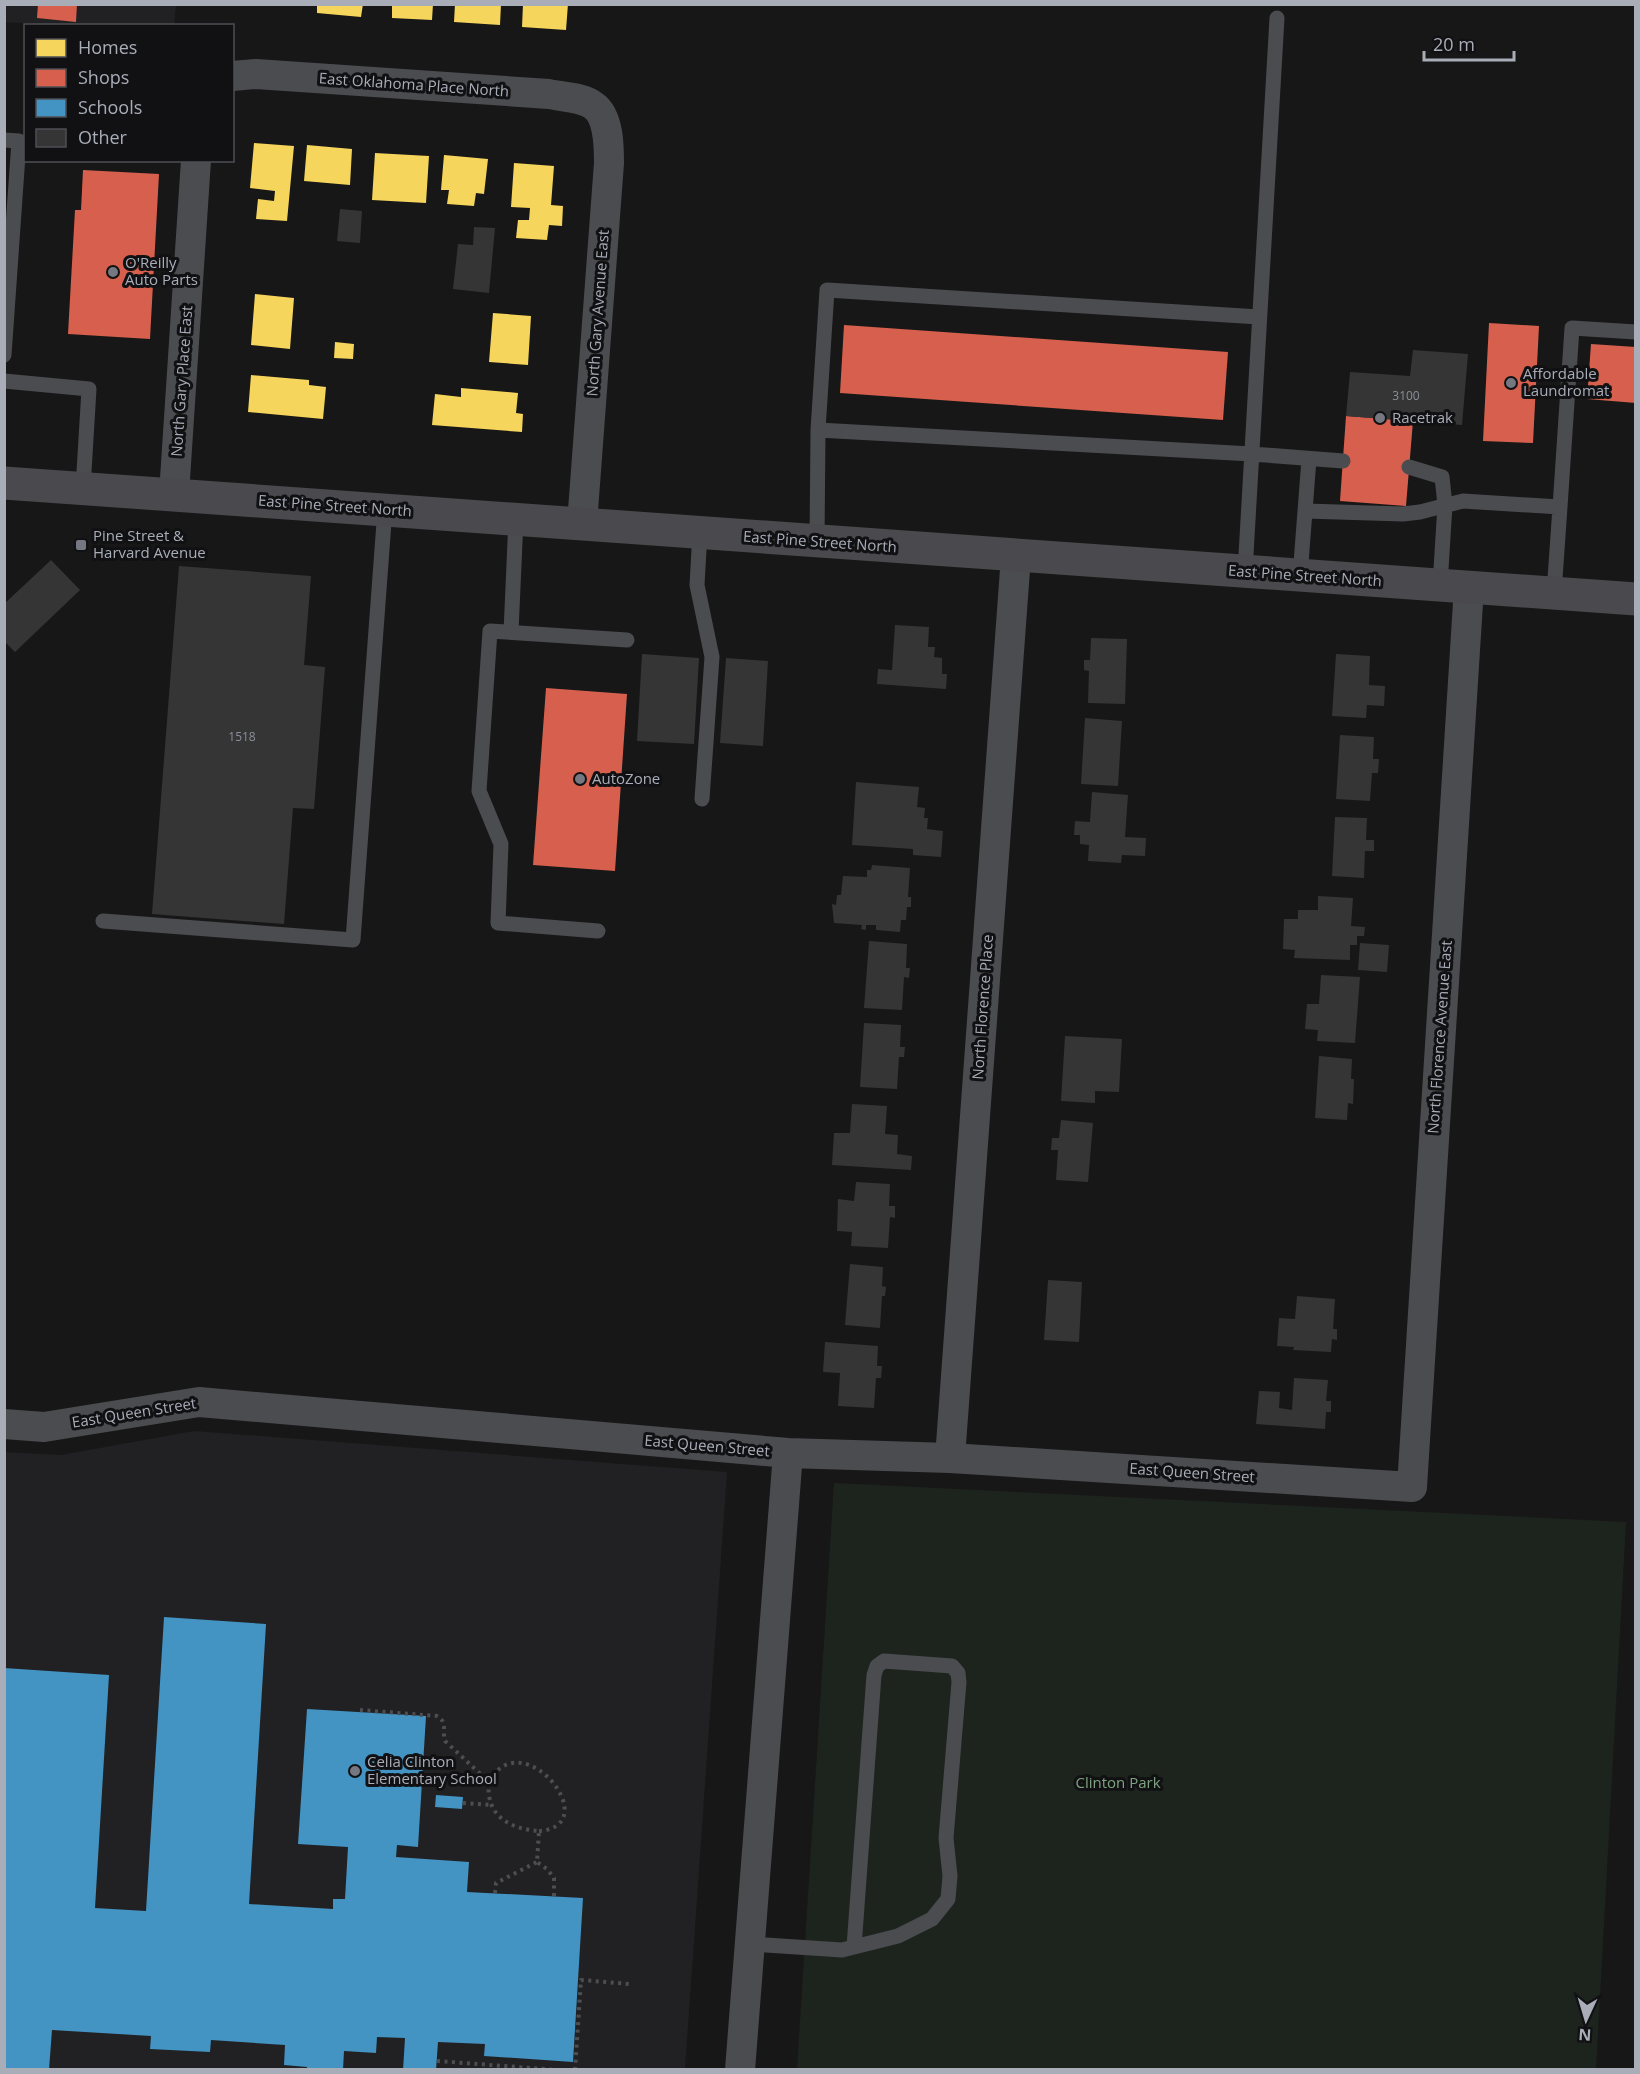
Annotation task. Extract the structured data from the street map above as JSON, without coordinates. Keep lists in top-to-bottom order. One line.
{"streets":{"main road":["East Pine Street North"],"street":["East Oklahoma Place North","North Gary Avenue East","North Gary Place East","North Florence Place","North Florence Avenue East","East Queen Street"]},"crossings":[["East Oklahoma Place North","North Gary Avenue East"],["North Gary Avenue East","East Pine Street North"],["North Gary Place East","East Pine Street North"],["East Pine Street North","North Florence Place"],["East Pine Street North","North Florence Avenue East"],["North Florence Place","East Queen Street"],["North Florence Avenue East","East Queen Street"]],"parks":["Clinton Park"],"places":{"other":["O'Reilly Auto Parts","Affordable Laundromat","Racetrak","AutoZone","Celia Clinton Elementary School"],"transit":["Pine Street & Harvard Avenue"]},"house_numbers":["3100","1518"],"legend":["Homes","Shops","Schools","Other"],"scale_bar":"20 m","north":"bottom"}
